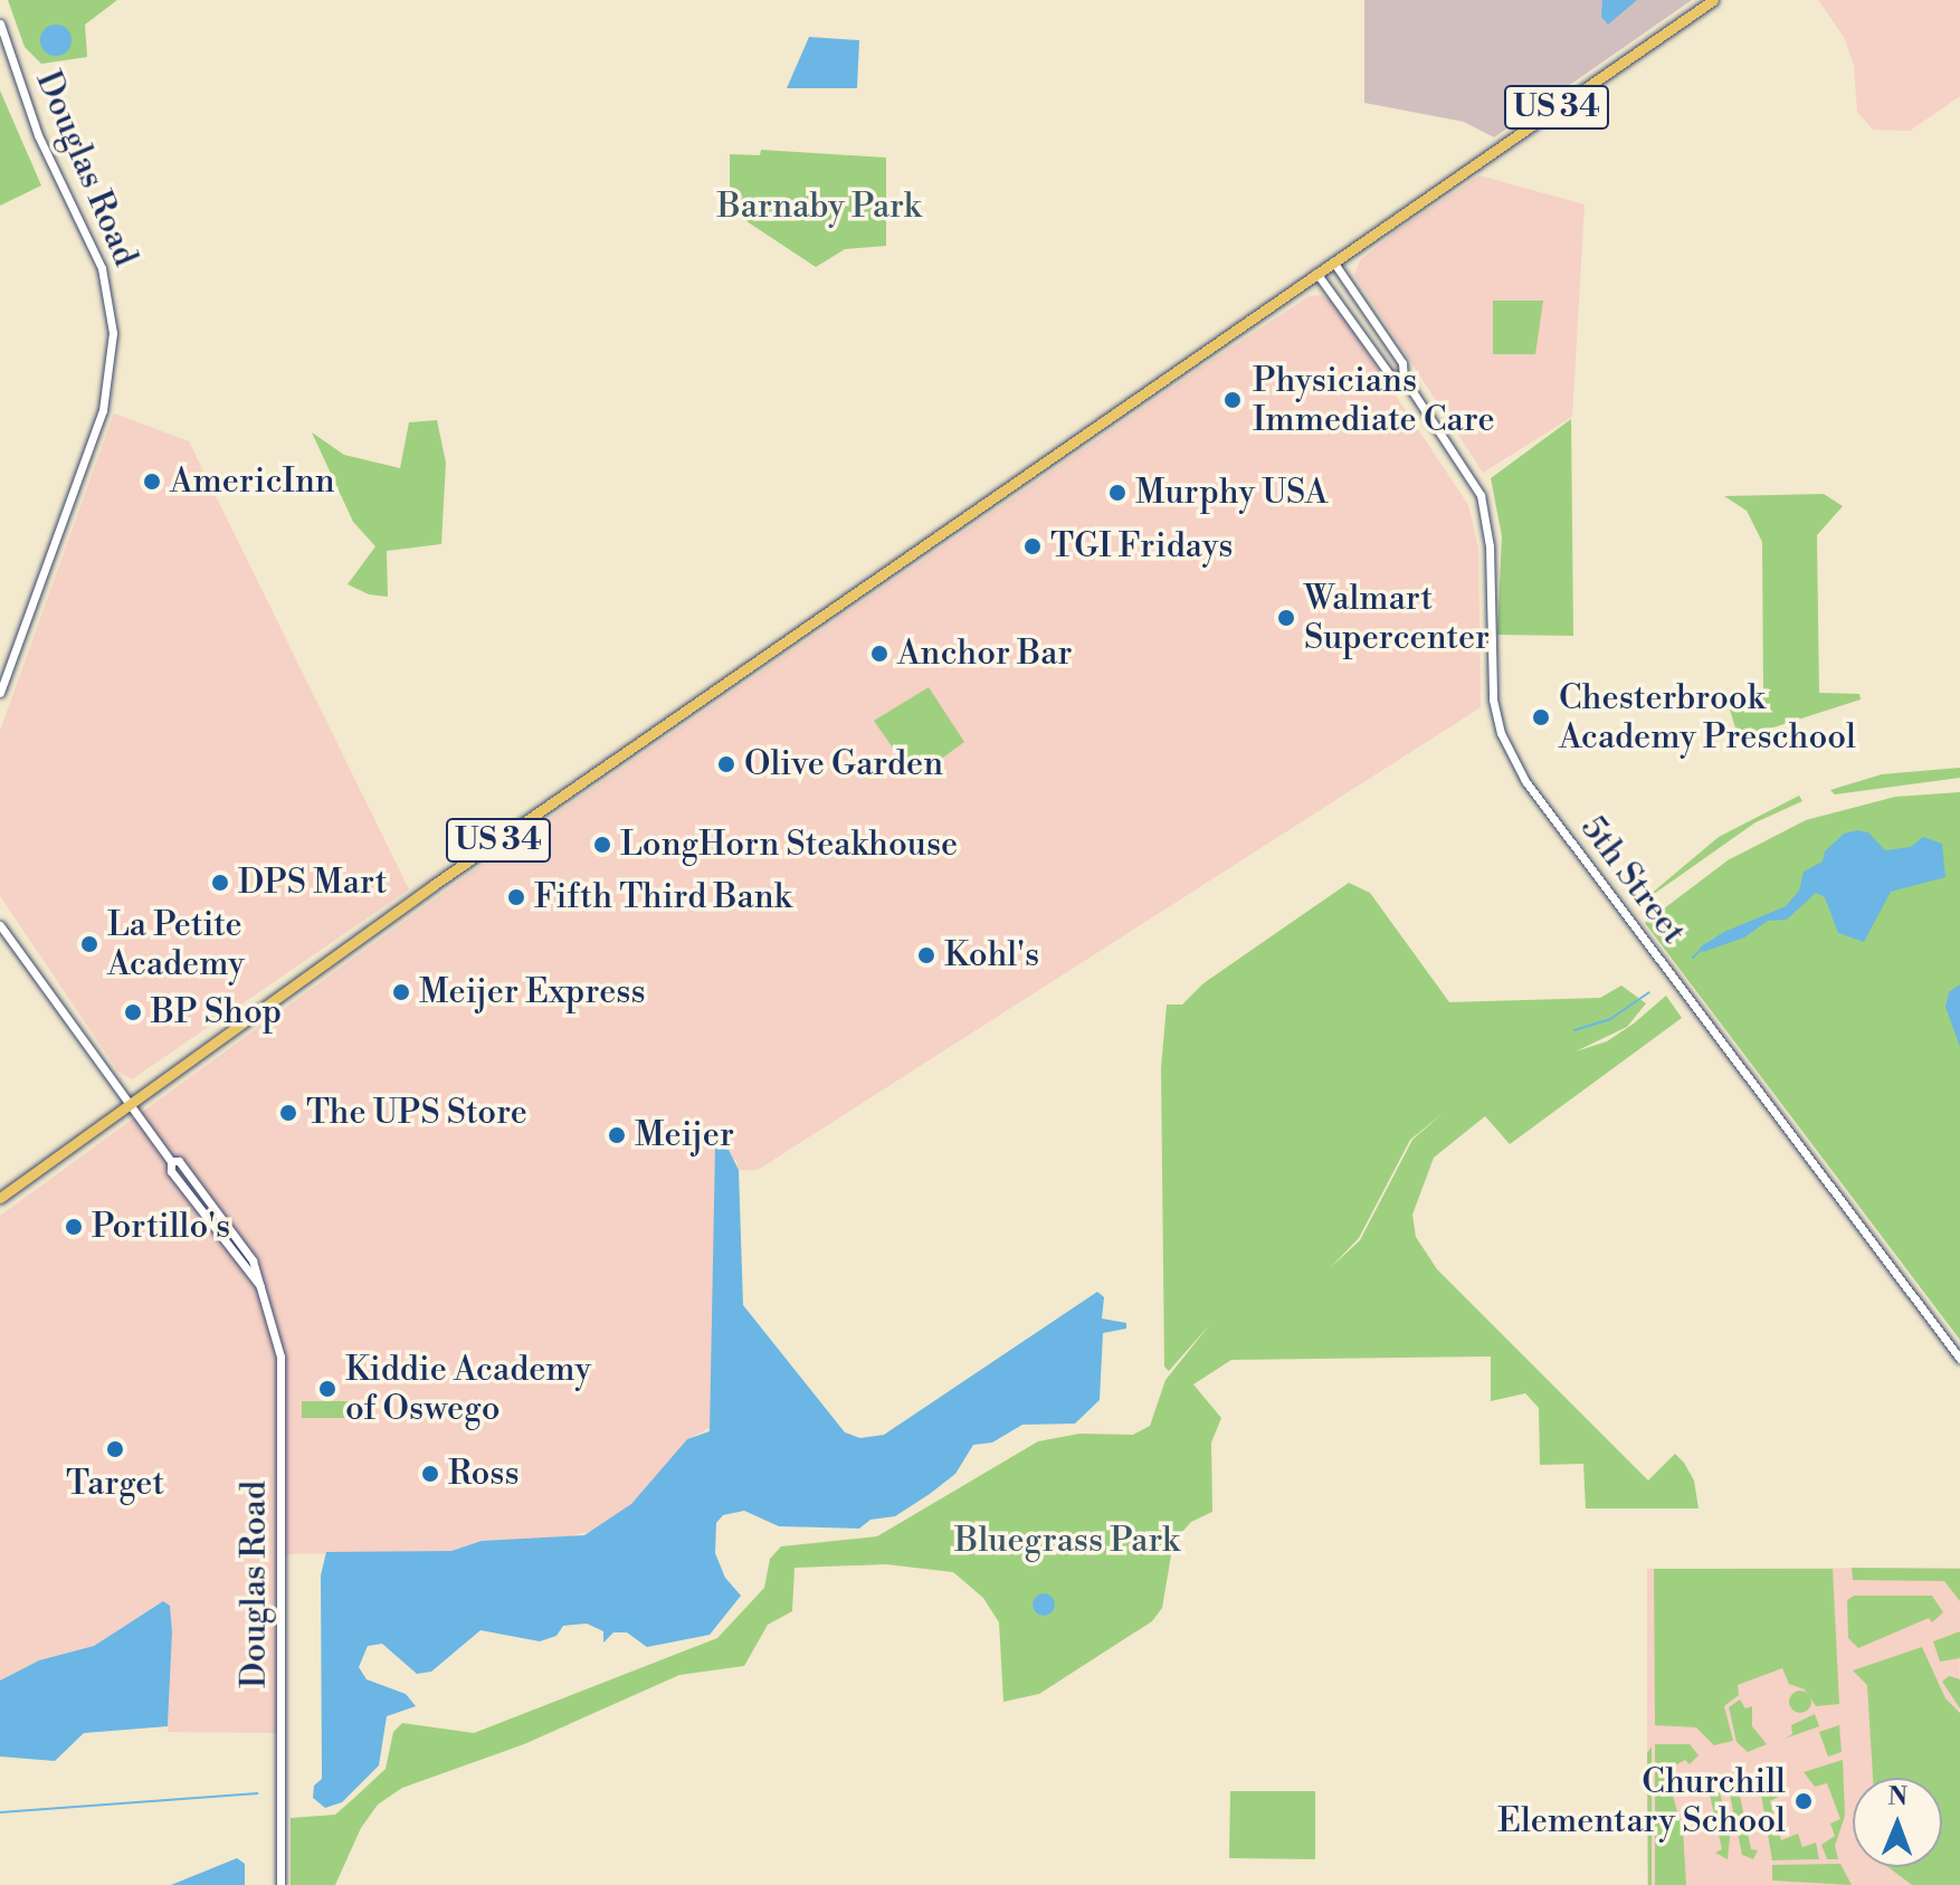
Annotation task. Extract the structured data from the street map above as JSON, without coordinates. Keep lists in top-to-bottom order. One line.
{"streets":{"main road":["US 34"],"street":["Douglas Road","5th Street"]},"crossings":[["US 34","Douglas Road"],["US 34","5th Street"]],"parks":["Barnaby Park","Bluegrass Park"],"places":["Physicians Immediate Care","AmericInn","Murphy USA","TGI Fridays","Walmart Supercenter","Anchor Bar","Chesterbrook Academy Preschool","Olive Garden","LongHorn Steakhouse","DPS Mart","Fifth Third Bank","La Petite Academy","Kohl's","Meijer Express","BP Shop","The UPS Store","Meijer","Portillo's","Kiddie Academy of Oswego","Target","Ross","Churchill Elementary School"],"north":"top"}
